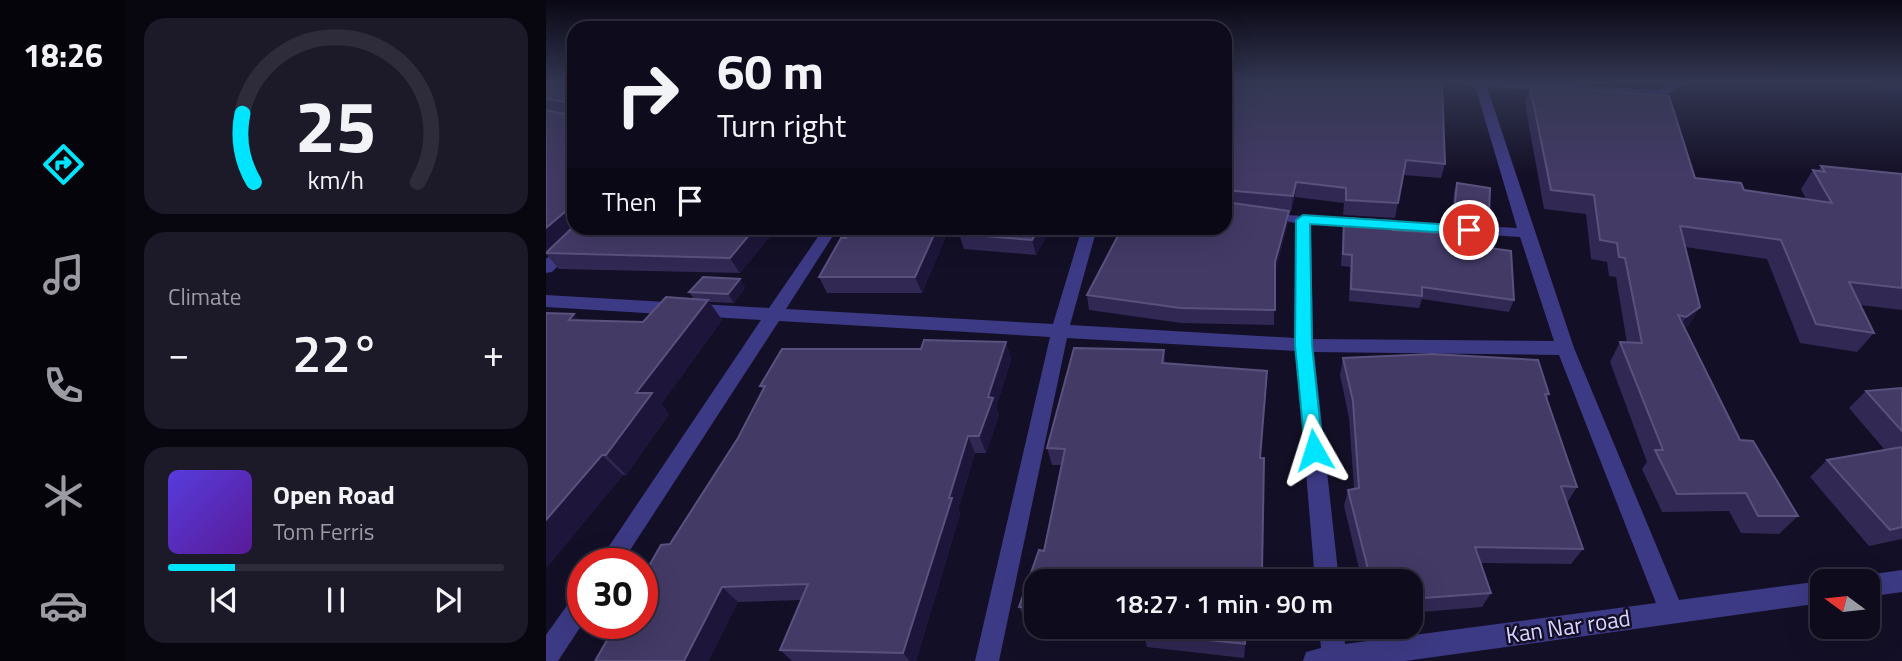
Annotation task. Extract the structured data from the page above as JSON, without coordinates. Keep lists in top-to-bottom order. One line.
{"streets":{"street":["Kan Nar road"]},"north":"left","page":{"tabs":"18:26","turn":["60 m","Turn right"],"then":"Then","tile":"Climate","heat":["−","22°","+"],"song":["Open Road","Tom Ferris"],"limit":"30","trip":"18:27 · 1 min · 90 m","gauge":["25","km/h"]}}
